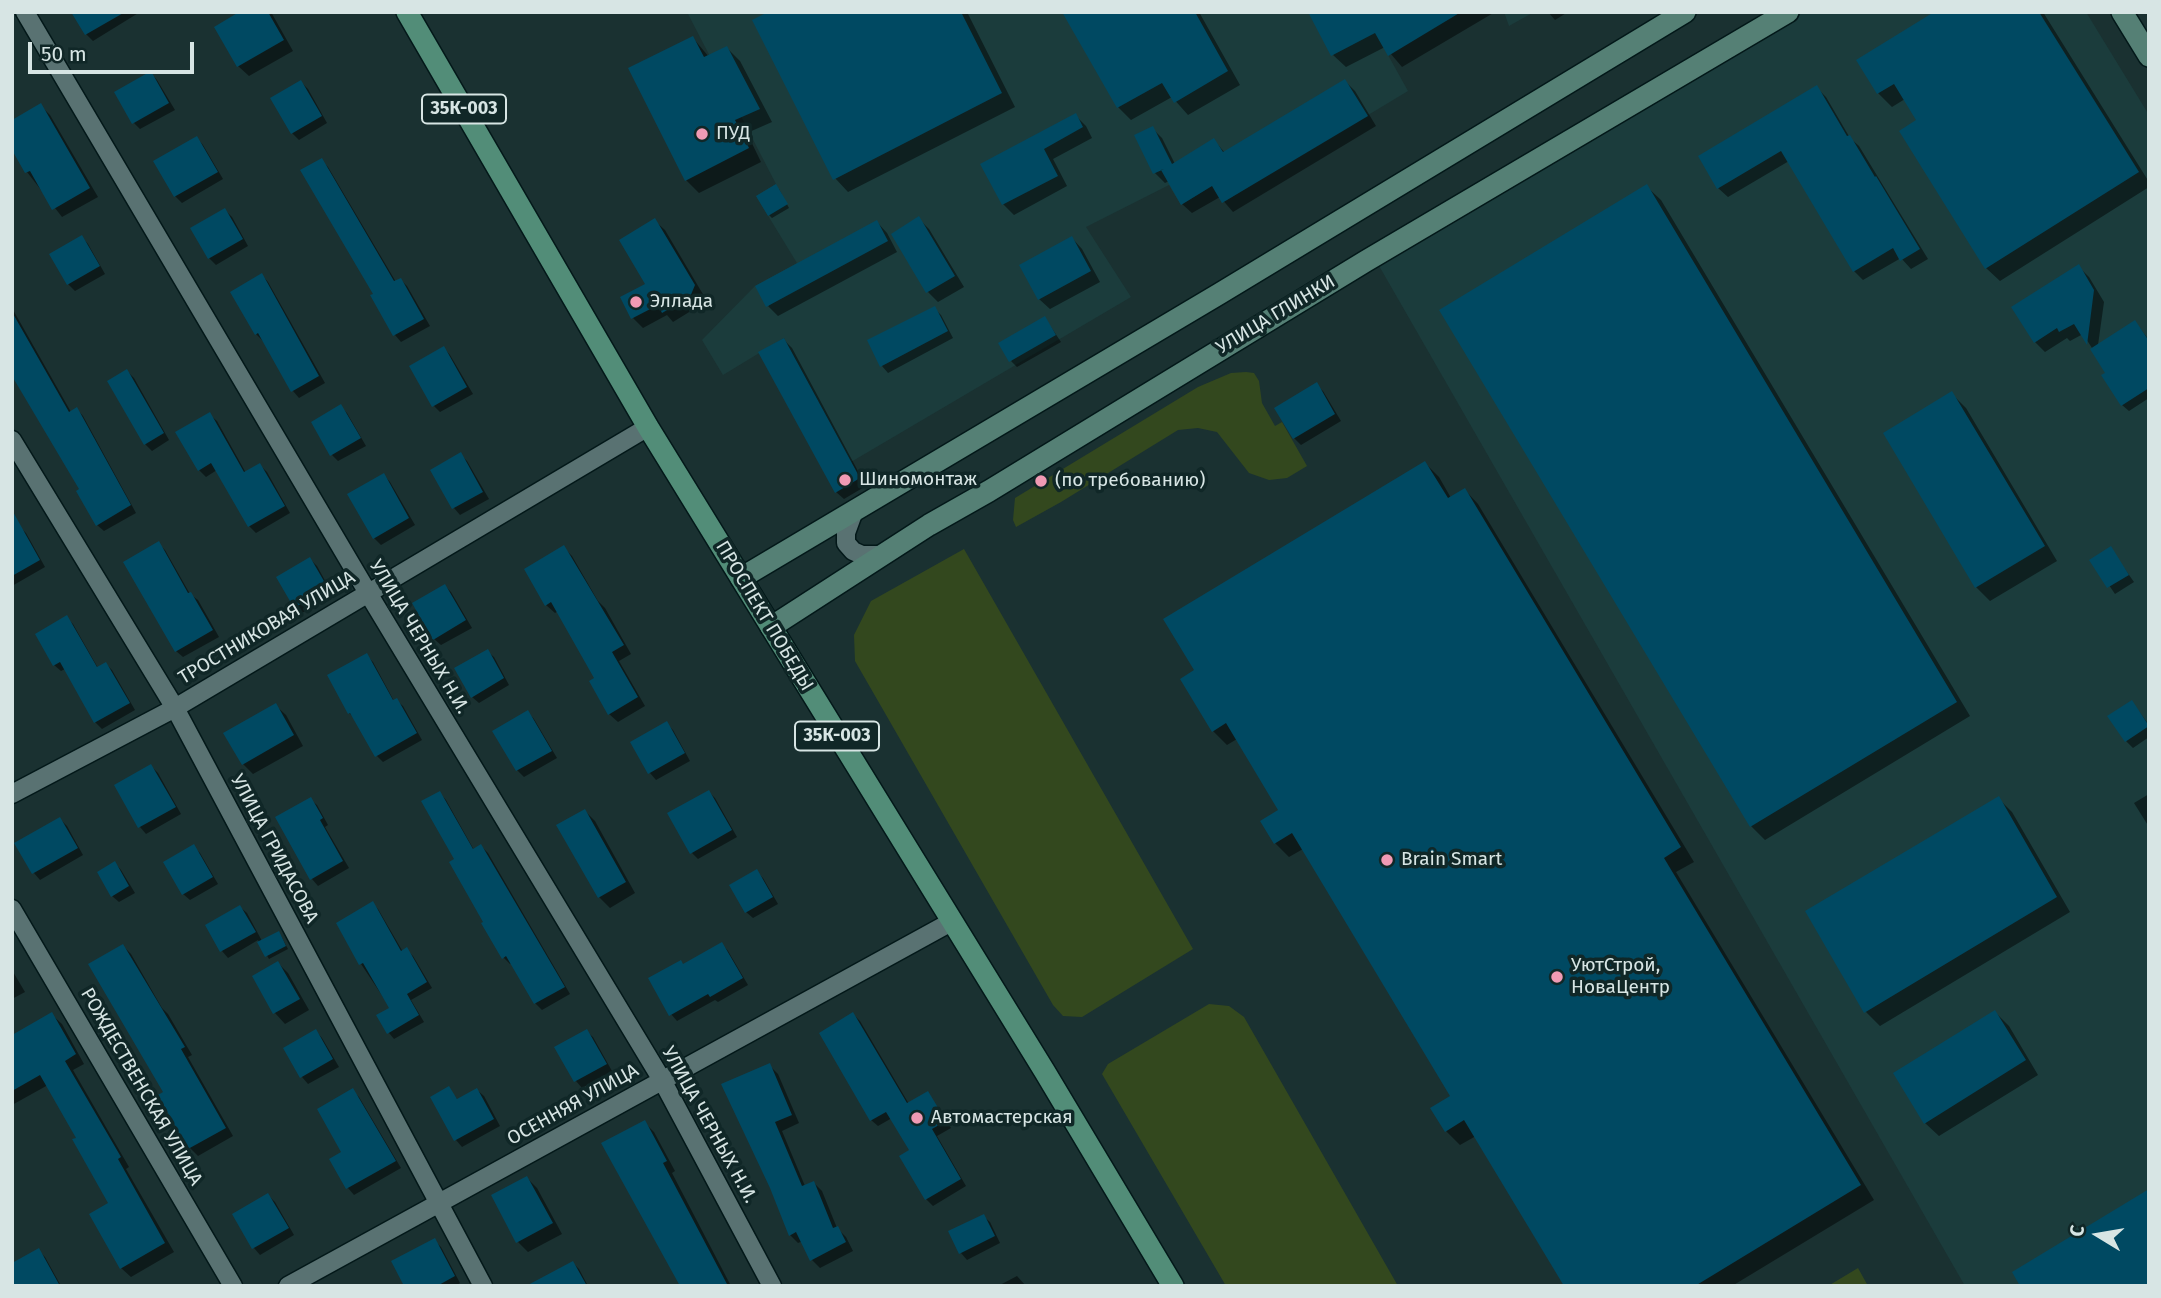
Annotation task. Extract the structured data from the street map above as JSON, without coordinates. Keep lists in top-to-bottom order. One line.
{"streets":{"main road":["35К-003","УЛИЦА ГЛИНКИ","ПРОСПЕКТ ПОБЕДЫ"],"street":["ТРОСТНИКОВАЯ УЛИЦА","УЛИЦА ЧЕРНЫХ Н.И.","УЛИЦА ГРИДАСОВА","РОЖДЕСТВЕНСКАЯ УЛИЦА","ОСЕННЯЯ УЛИЦА"]},"crossings":[["УЛИЦА ГЛИНКИ","ПРОСПЕКТ ПОБЕДЫ"],["ПРОСПЕКТ ПОБЕДЫ","ТРОСТНИКОВАЯ УЛИЦА"],["ПРОСПЕКТ ПОБЕДЫ","ОСЕННЯЯ УЛИЦА"],["ТРОСТНИКОВАЯ УЛИЦА","УЛИЦА ЧЕРНЫХ Н.И."],["ТРОСТНИКОВАЯ УЛИЦА","УЛИЦА ГРИДАСОВА"],["УЛИЦА ЧЕРНЫХ Н.И.","ОСЕННЯЯ УЛИЦА"],["УЛИЦА ГРИДАСОВА","ОСЕННЯЯ УЛИЦА"]],"places":["ПУД","Эллада","Шиномонтаж","(по требованию)","Brain Smart","УютСтрой, НоваЦентр","Автомастерская"],"scale_bar":"50 m","north":"left"}
